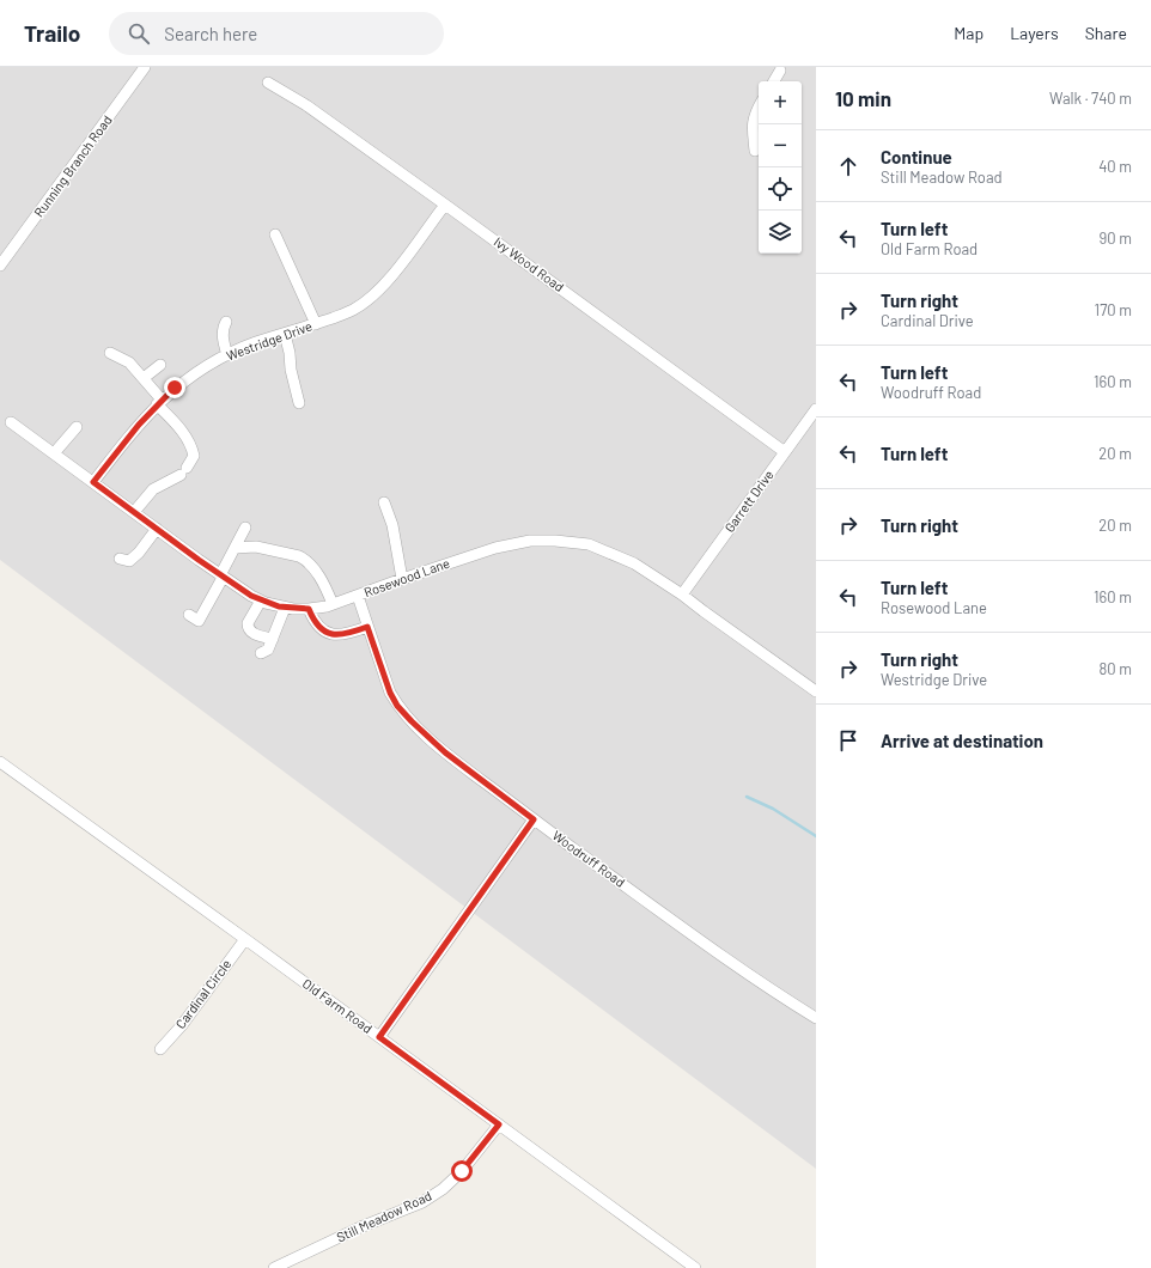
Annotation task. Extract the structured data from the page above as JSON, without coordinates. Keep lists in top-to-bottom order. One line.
{"streets":{"street":["Running Branch Road","Ivy Wood Road","Westridge Drive","Garrett Drive","Rosewood Lane","Woodruff Road","Cardinal Circle","Old Farm Road","Still Meadow Road"]},"crossings":[["Ivy Wood Road","Westridge Drive"],["Ivy Wood Road","Garrett Drive"],["Westridge Drive","Rosewood Lane"],["Garrett Drive","Rosewood Lane"],["Rosewood Lane","Woodruff Road"],["Cardinal Circle","Old Farm Road"],["Old Farm Road","Still Meadow Road"]],"page":{"header":"Trailo","search":"Search here","nav":["Map","Layers","Share"],"heading":["10 min","Walk · 740 m"],"map_buttons":["+","−"],"list":[["Continue","Still Meadow Road","40 m"],["Turn left","Old Farm Road","90 m"],["Turn right","Cardinal Drive","170 m"],["Turn left","Woodruff Road","160 m"],["Turn left","20 m"],["Turn right","20 m"],["Turn left","Rosewood Lane","160 m"],["Turn right","Westridge Drive","80 m"],"Arrive at destination"]}}
